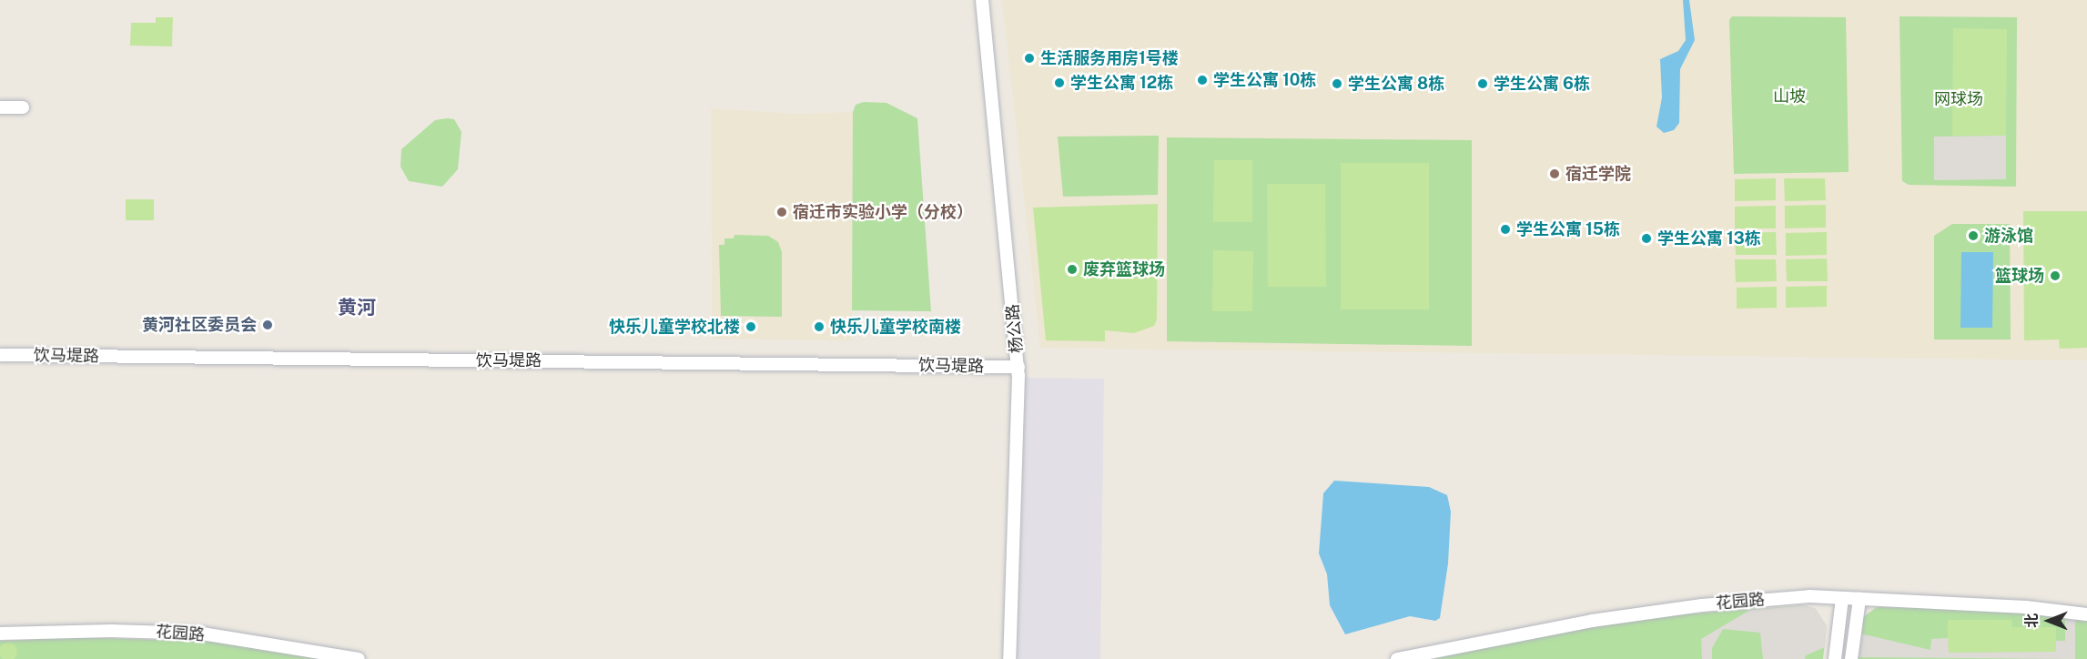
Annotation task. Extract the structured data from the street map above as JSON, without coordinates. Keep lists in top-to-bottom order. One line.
{"streets":{"street":["杨公路","饮马堤路","花园路"]},"crossings":[["杨公路","饮马堤路"]],"districts":["黄河"],"parks":["山坡","网球场"],"places":["生活服务用房1号楼","学生公寓 10栋","学生公寓 12栋","学生公寓 8栋","学生公寓 6栋","宿迁学院","宿迁市实验小学（分校）","学生公寓 15栋","游泳馆","学生公寓 13栋","废弃篮球场","篮球场","黄河社区委员会","快乐儿童学校北楼","快乐儿童学校南楼"],"north":"left"}
